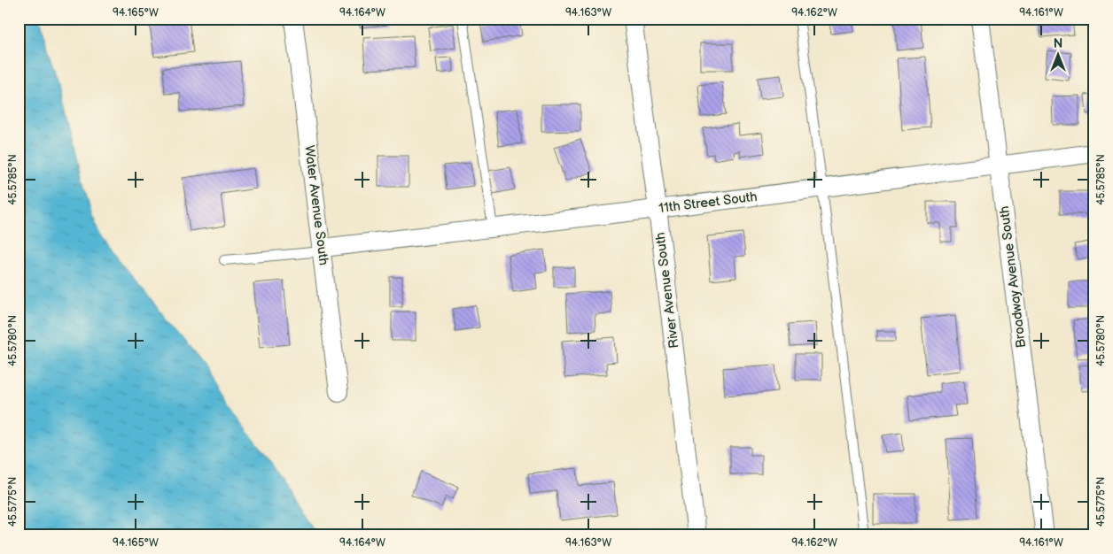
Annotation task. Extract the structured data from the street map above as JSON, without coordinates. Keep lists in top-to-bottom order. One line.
{"streets":{"street":["11th Street South","Water Avenue South","Broadway Avenue South","River Avenue South"]},"crossings":[["11th Street South","Water Avenue South"],["11th Street South","Broadway Avenue South"],["11th Street South","River Avenue South"]],"north":"top","coordinates":["94.165°W","94.164°W","94.163°W","94.162°W","94.161°W","45.5785°N","45.5780°N","45.5775°N"]}
